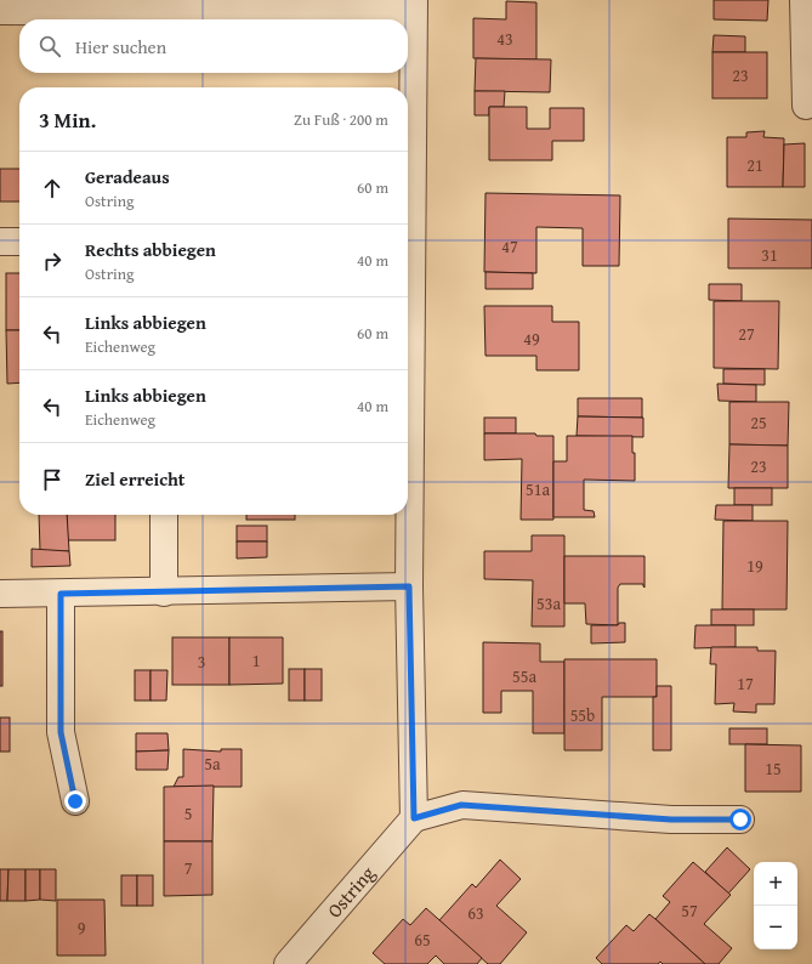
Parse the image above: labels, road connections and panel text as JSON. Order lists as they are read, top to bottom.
{
  "streets": {
    "street": ["Ostring"]
  },
  "house_numbers": [
    "43",
    "23",
    "21",
    "47",
    "31",
    "27",
    "49",
    "25",
    "23",
    "51a",
    "19",
    "53a",
    "1",
    "3",
    "55a",
    "17",
    "55b",
    "5a",
    "15",
    "5",
    "7",
    "57",
    "63",
    "9",
    "65"
  ],
  "page": {
    "search": "Hier suchen",
    "heading": ["3 Min.", "Zu Fuß · 200 m"],
    "list": [
      ["Geradeaus", "Ostring", "60 m"],
      ["Rechts abbiegen", "Ostring", "40 m"],
      ["Links abbiegen", "Eichenweg", "60 m"],
      ["Links abbiegen", "Eichenweg", "40 m"],
      "Ziel erreicht"
    ],
    "map_buttons": ["+", "−"]
  }
}
